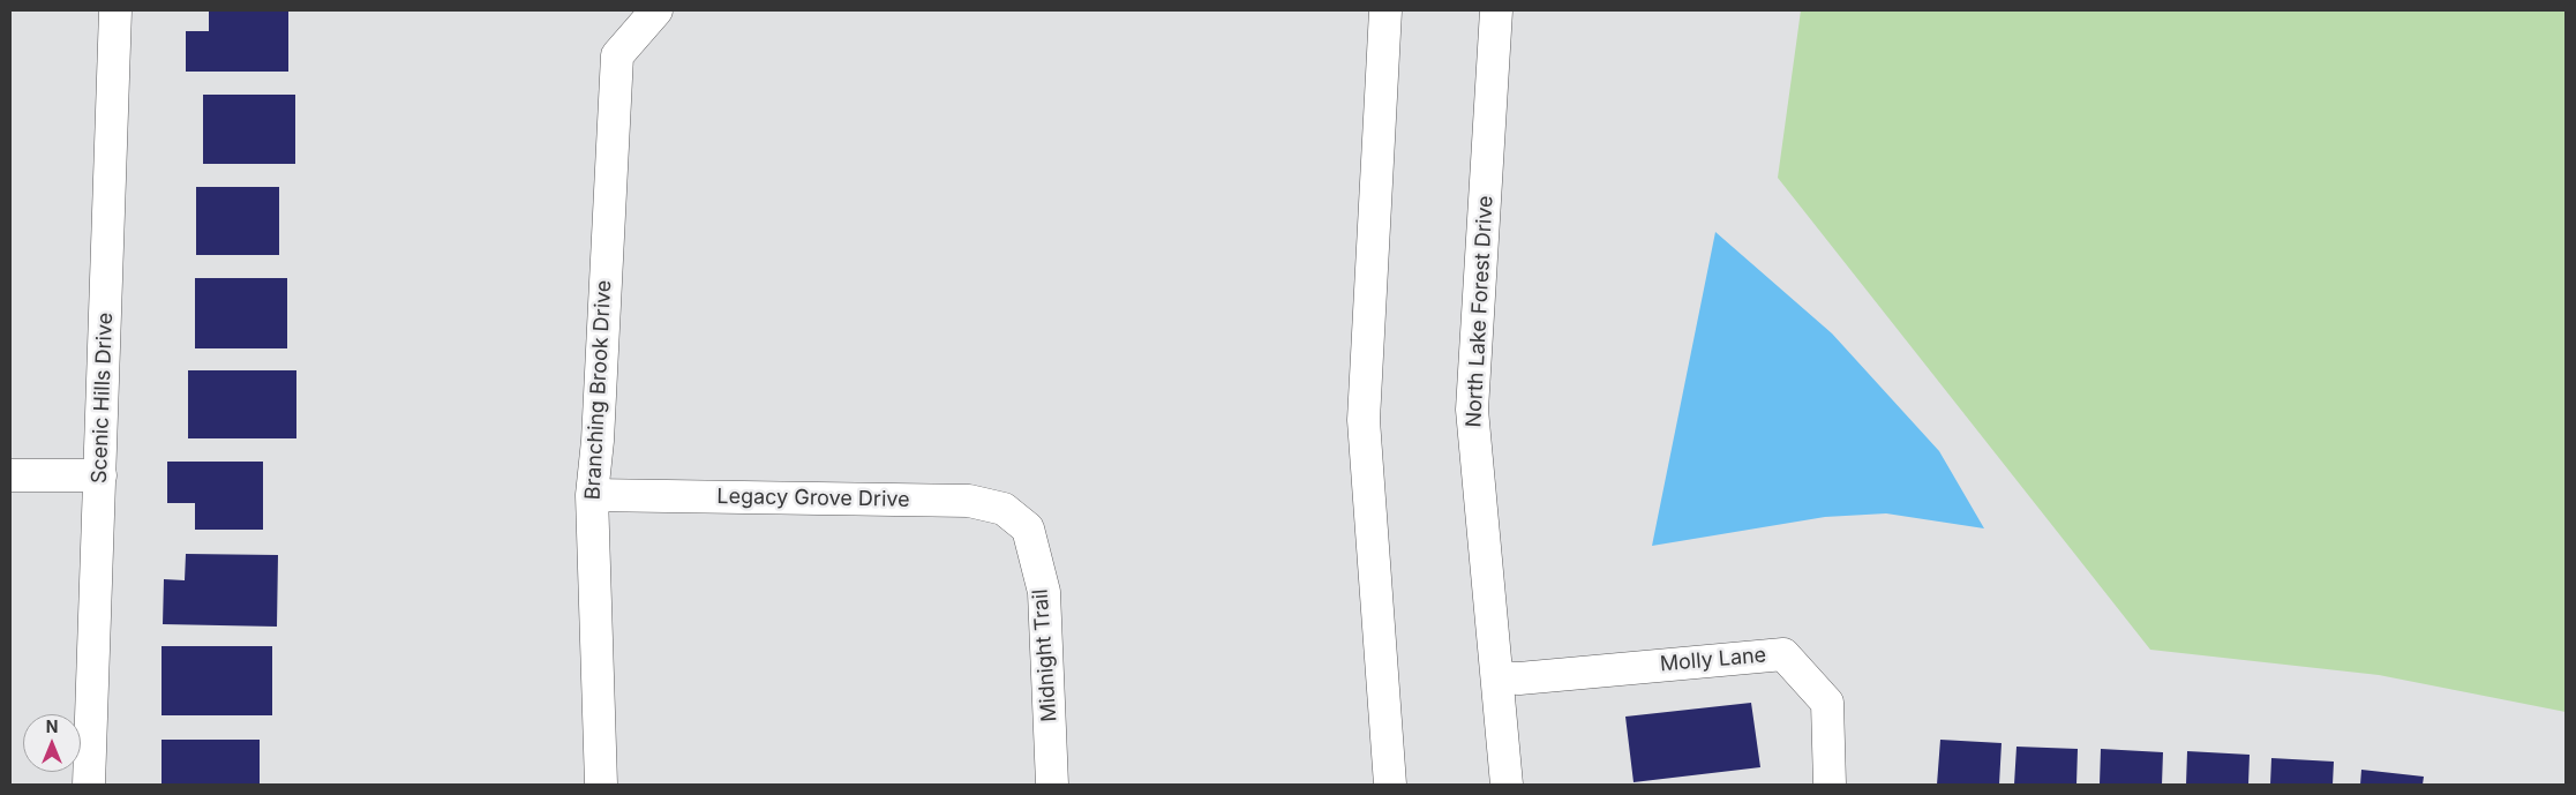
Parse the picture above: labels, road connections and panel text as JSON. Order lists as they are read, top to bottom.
{
  "streets": {
    "street": [
      "North Lake Forest Drive",
      "Branching Brook Drive",
      "Scenic Hills Drive",
      "Legacy Grove Drive",
      "Midnight Trail",
      "Molly Lane"
    ]
  },
  "crossings": [
    ["North Lake Forest Drive", "Molly Lane"],
    ["Branching Brook Drive", "Legacy Grove Drive"],
    ["Legacy Grove Drive", "Midnight Trail"]
  ],
  "north": "top"
}
